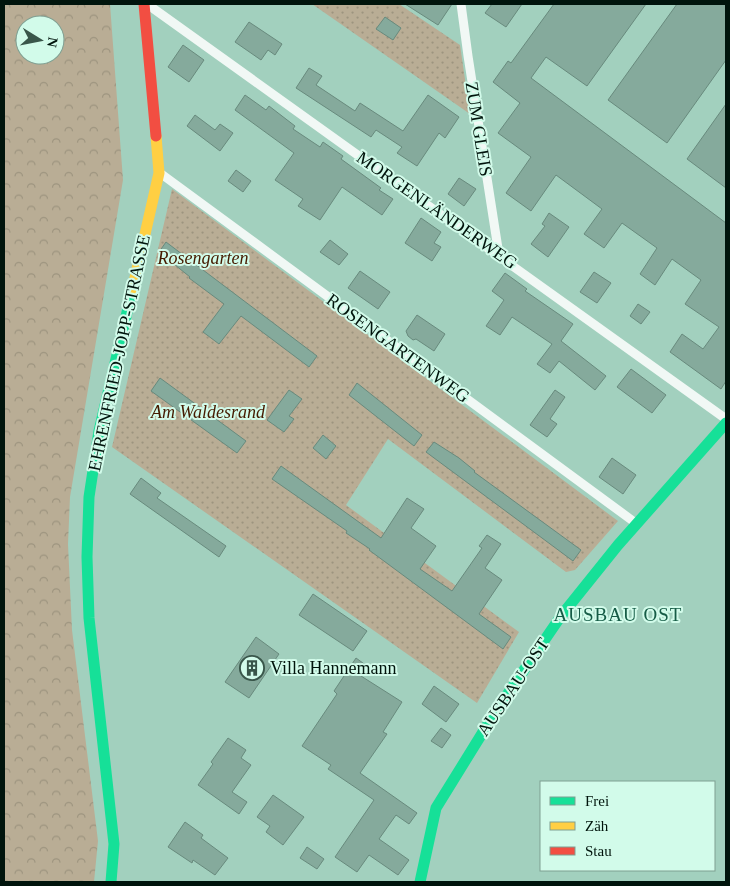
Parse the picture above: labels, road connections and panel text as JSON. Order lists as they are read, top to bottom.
{
  "streets": {
    "street": ["EHRENFRIED-JOPP-STRASSE", "AUSBAU-OST"],
    "lane": ["ZUM GLEIS", "MORGENLÄNDERWEG", "ROSENGARTENWEG"]
  },
  "crossings": [
    ["ZUM GLEIS", "MORGENLÄNDERWEG"],
    ["MORGENLÄNDERWEG", "EHRENFRIED-JOPP-STRASSE"],
    ["ROSENGARTENWEG", "EHRENFRIED-JOPP-STRASSE"],
    ["ROSENGARTENWEG", "AUSBAU-OST"]
  ],
  "districts": ["AUSBAU OST"],
  "parks": ["Rosengarten", "Am Waldesrand"],
  "places": {
    "building": ["Villa Hannemann"]
  },
  "legend": ["Frei", "Zäh", "Stau"],
  "north": "right"
}
